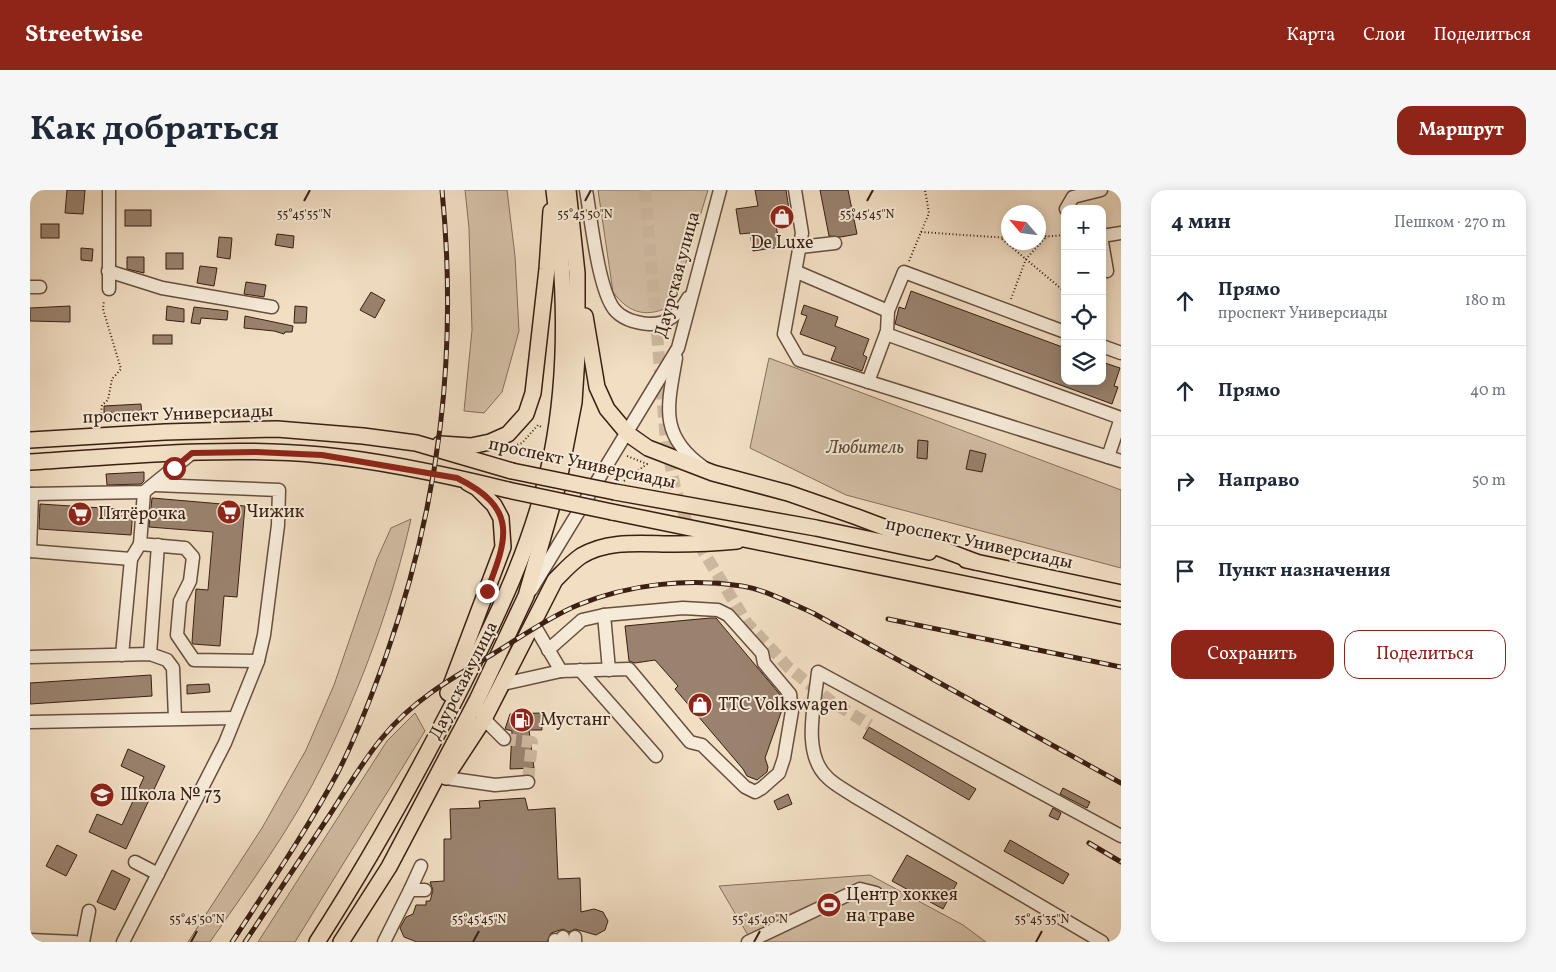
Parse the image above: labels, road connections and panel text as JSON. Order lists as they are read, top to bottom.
{
  "streets": {
    "main road": ["Даурская улица", "проспект Универсиады"]
  },
  "parks": ["Любитель"],
  "places": {
    "shop": ["De Luxe", "ТТС Volkswagen"],
    "supermarket": ["Чижик", "Пятёрочка"],
    "fuel station": ["Мустанг"],
    "school or university": ["Школа № 73"],
    "sports": ["Центр хоккея на траве"]
  },
  "north": "top left",
  "page": {
    "header": "Streetwise",
    "nav": ["Карта", "Слои", "Поделиться"],
    "title": "Как добраться",
    "buttons": [
      "Маршрут",
      ["Сохранить", "Поделиться"]
    ],
    "heading": ["4 мин", "Пешком · 270 m"],
    "map_buttons": ["+", "−"],
    "list": [
      ["Прямо", "проспект Универсиады", "180 m"],
      ["Прямо", "40 m"],
      ["Направо", "50 m"],
      "Пункт назначения"
    ]
  },
  "coordinates": [
    "55°45'55\"N",
    "55°45'50\"N",
    "55°45'45\"N",
    "55°45'40\"N",
    "55°45'35\"N"
  ]
}
